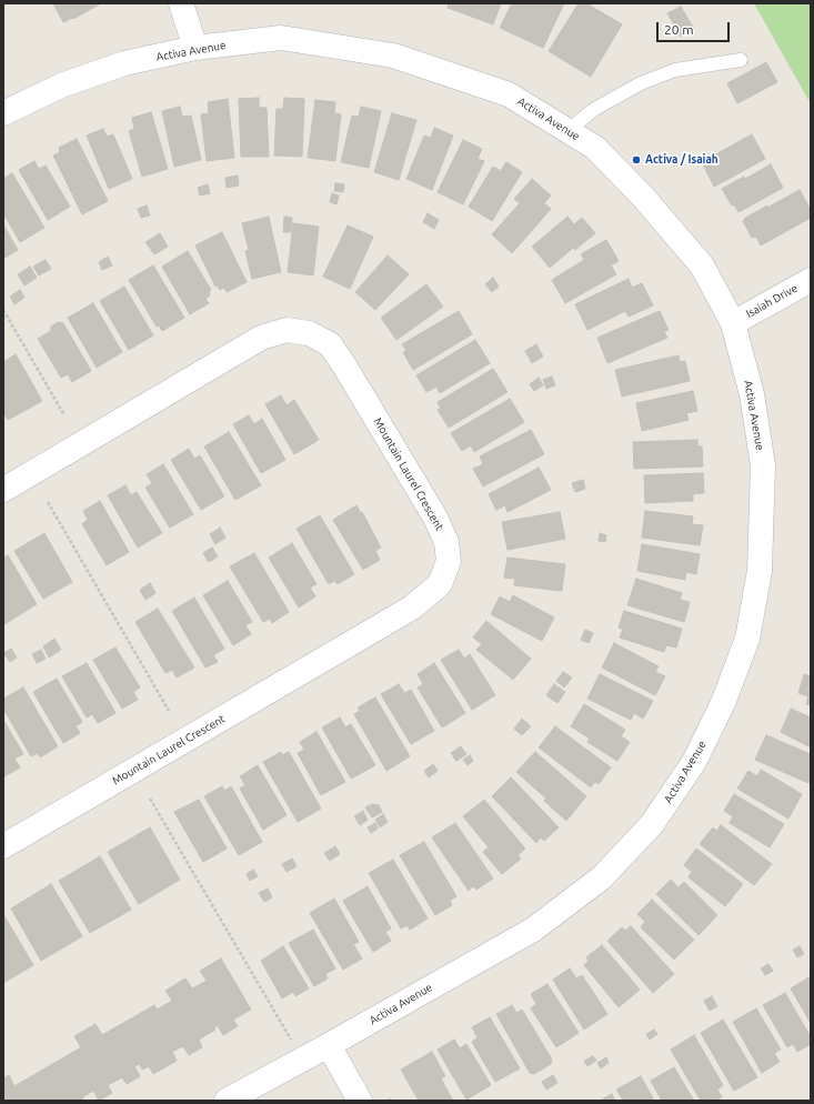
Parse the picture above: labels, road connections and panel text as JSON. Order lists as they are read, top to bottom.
{
  "streets": {
    "street": ["Activa Avenue", "Isaiah Drive", "Mountain Laurel Crescent"]
  },
  "crossings": [
    ["Activa Avenue", "Isaiah Drive"]
  ],
  "places": ["Activa / Isaiah"],
  "scale_bar": "20 m"
}
